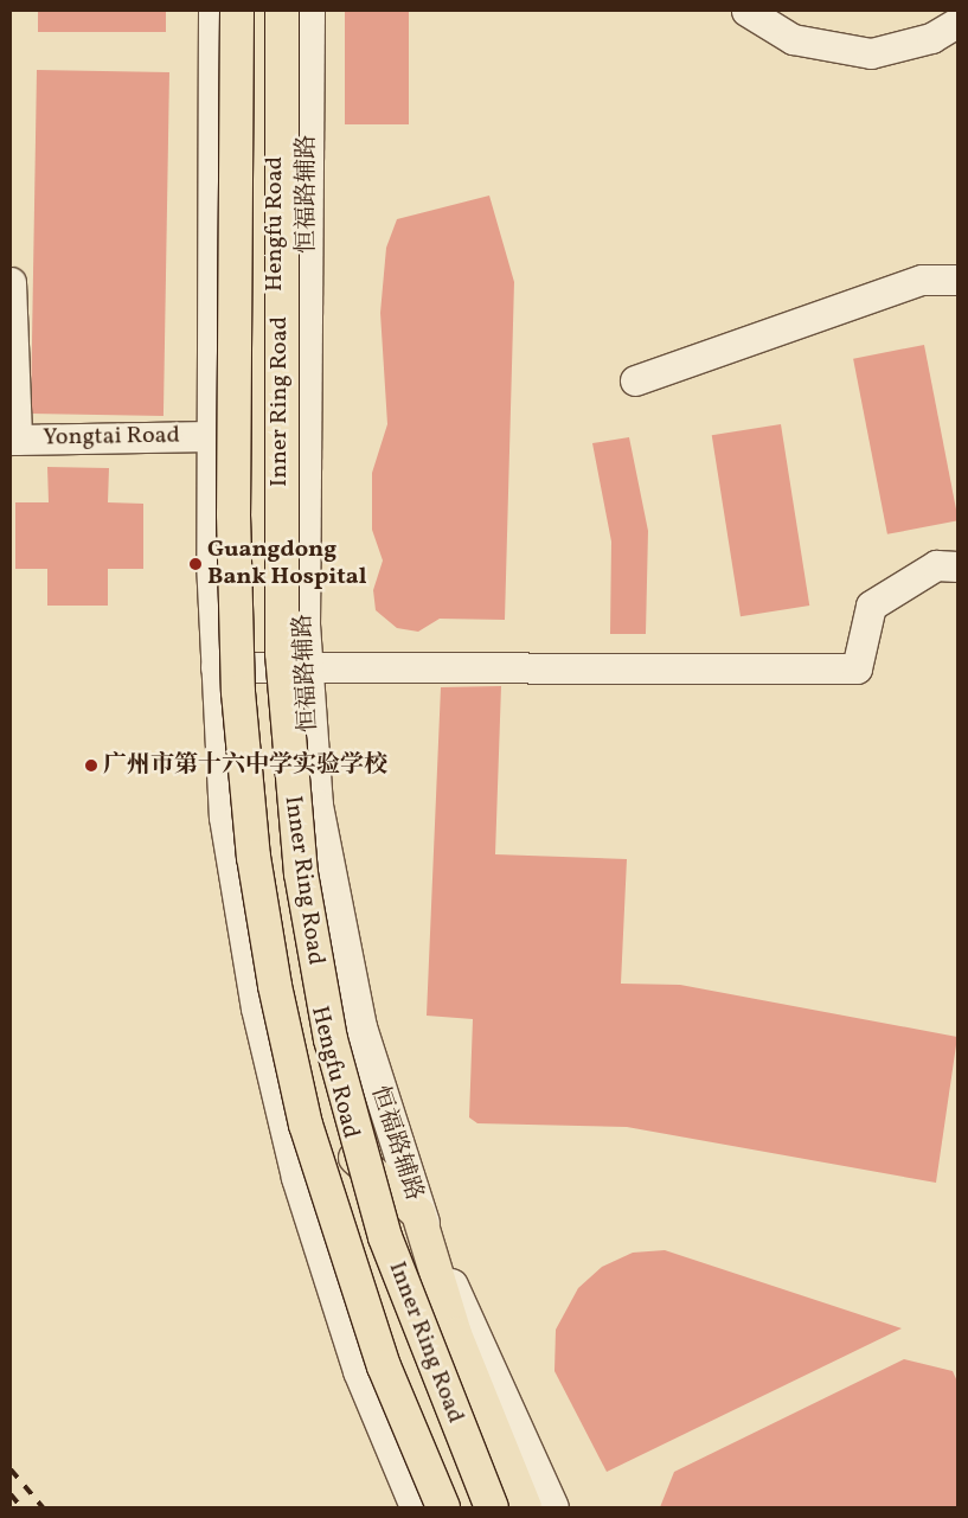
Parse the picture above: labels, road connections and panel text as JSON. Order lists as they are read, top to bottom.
{
  "streets": {
    "main road": ["恒福路辅路", "Hengfu Road", "Inner Ring Road"],
    "street": ["Yongtai Road"]
  },
  "crossings": [
    ["恒福路辅路", "Hengfu Road"]
  ],
  "places": ["Guangdong Bank Hospital", "广州市第十六中学实验学校"]
}
